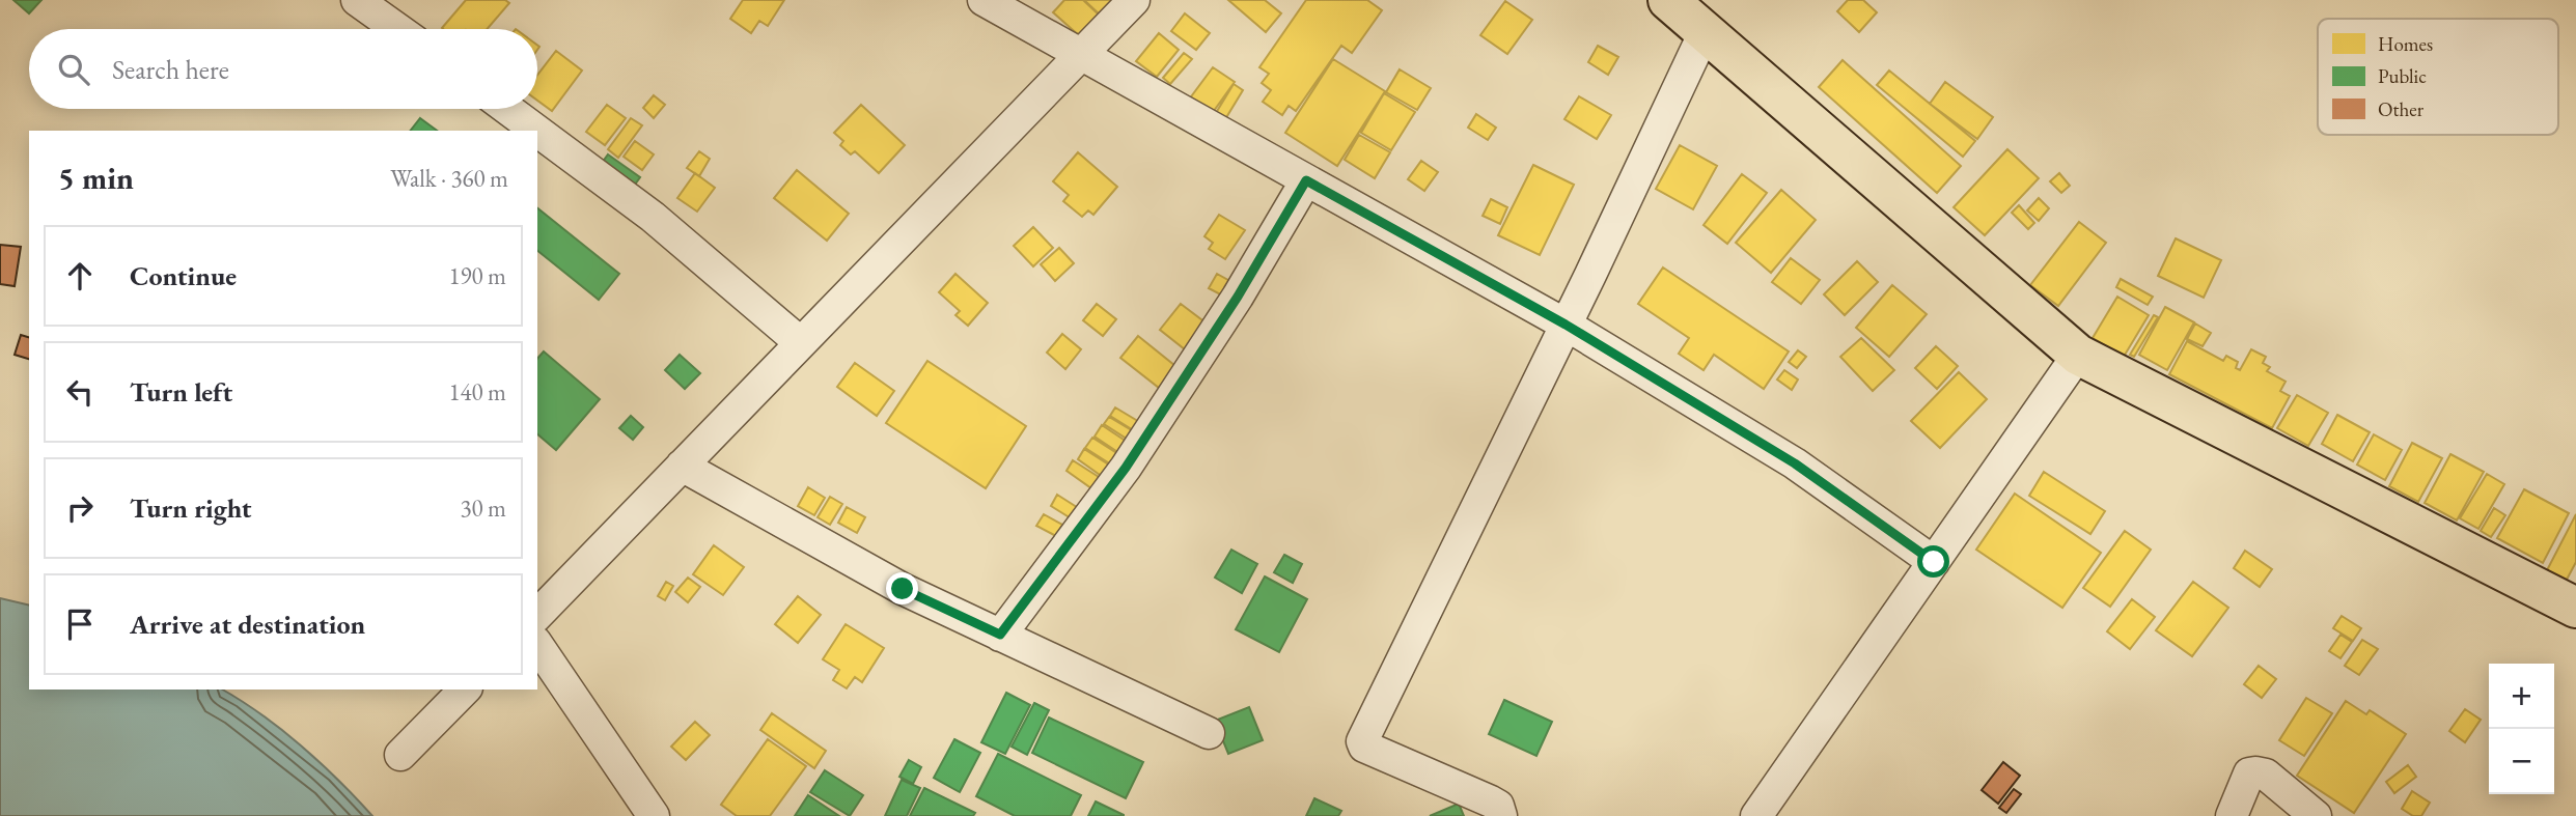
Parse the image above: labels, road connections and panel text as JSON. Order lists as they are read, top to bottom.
{
  "legend": ["Homes", "Public", "Other"],
  "page": {
    "search": "Search here",
    "heading": ["5 min", "Walk · 360 m"],
    "list": [
      ["Continue", "190 m"],
      ["Turn left", "140 m"],
      ["Turn right", "30 m"],
      "Arrive at destination"
    ],
    "map_buttons": ["+", "−"]
  }
}
